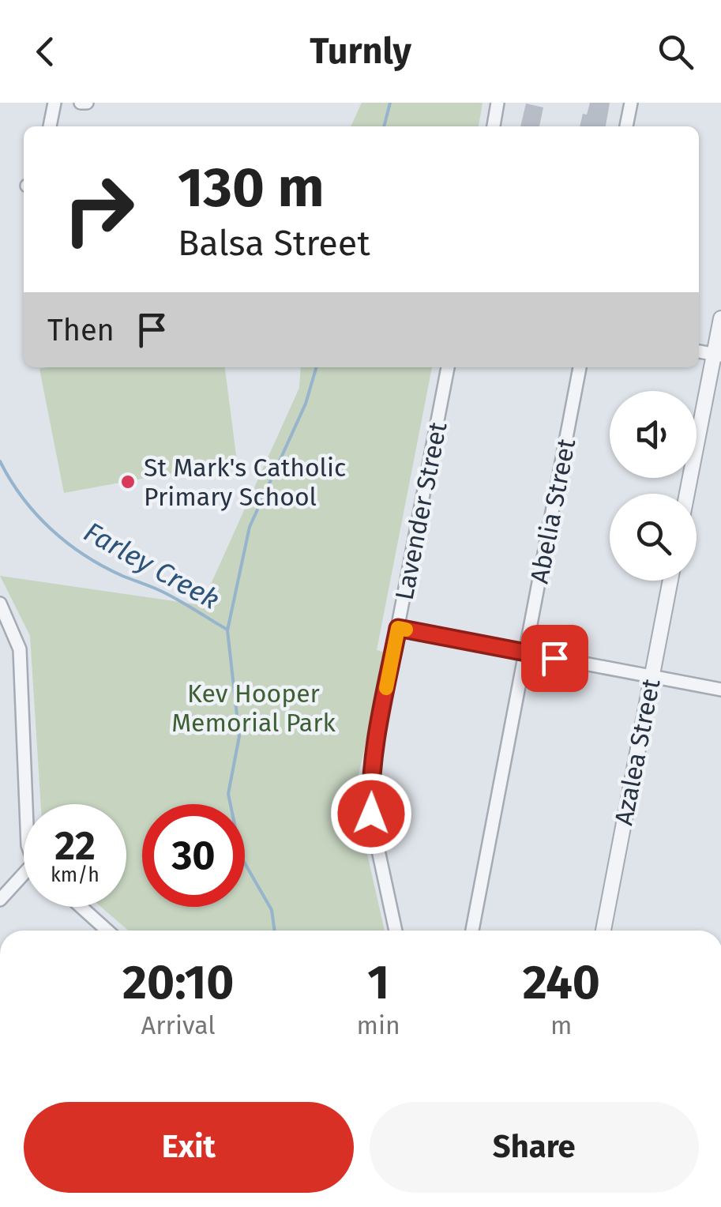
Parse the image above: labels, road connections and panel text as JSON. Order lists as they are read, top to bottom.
{
  "streets": {
    "street": ["Lavender Street", "Abelia Street", "Azalea Street"]
  },
  "water": ["Farley Creek"],
  "parks": ["Kev Hooper Memorial Park"],
  "places": ["St Mark's Catholic Primary School"],
  "page": {
    "header": "Turnly",
    "turn": ["130 m", "Balsa Street"],
    "then": "Then",
    "speed": "22 km/h",
    "limit": "30",
    "eta": [
      "20:10",
      "Arrival",
      "1",
      "min",
      "240",
      "m"
    ],
    "buttons": ["Exit", "Share"]
  }
}
